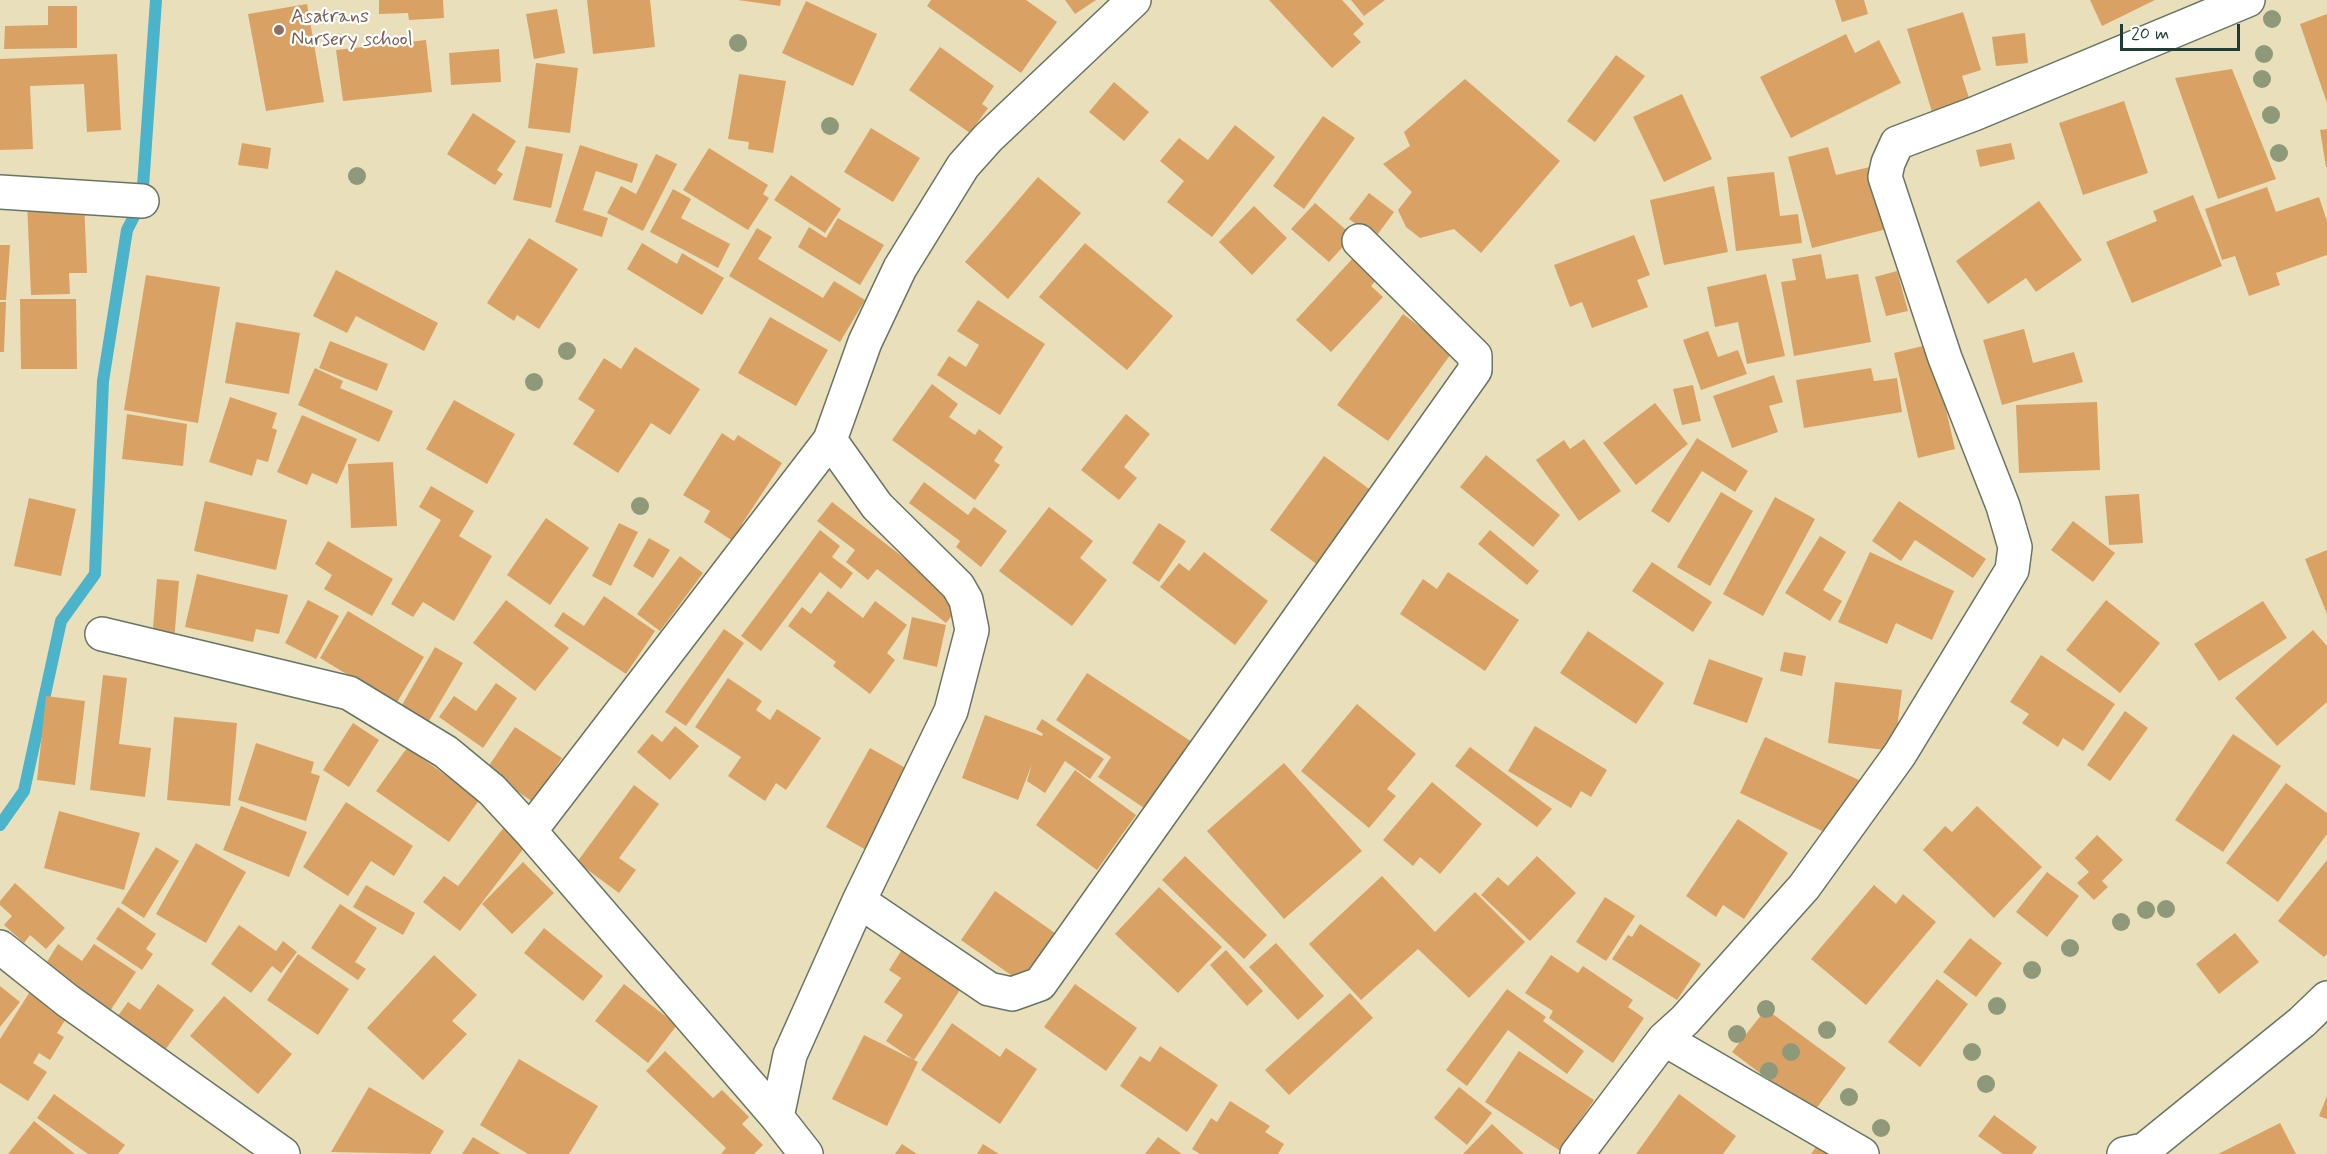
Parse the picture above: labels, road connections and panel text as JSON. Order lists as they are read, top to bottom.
{
  "places": ["Asatrans Nursery school"],
  "scale_bar": "20 m"
}
